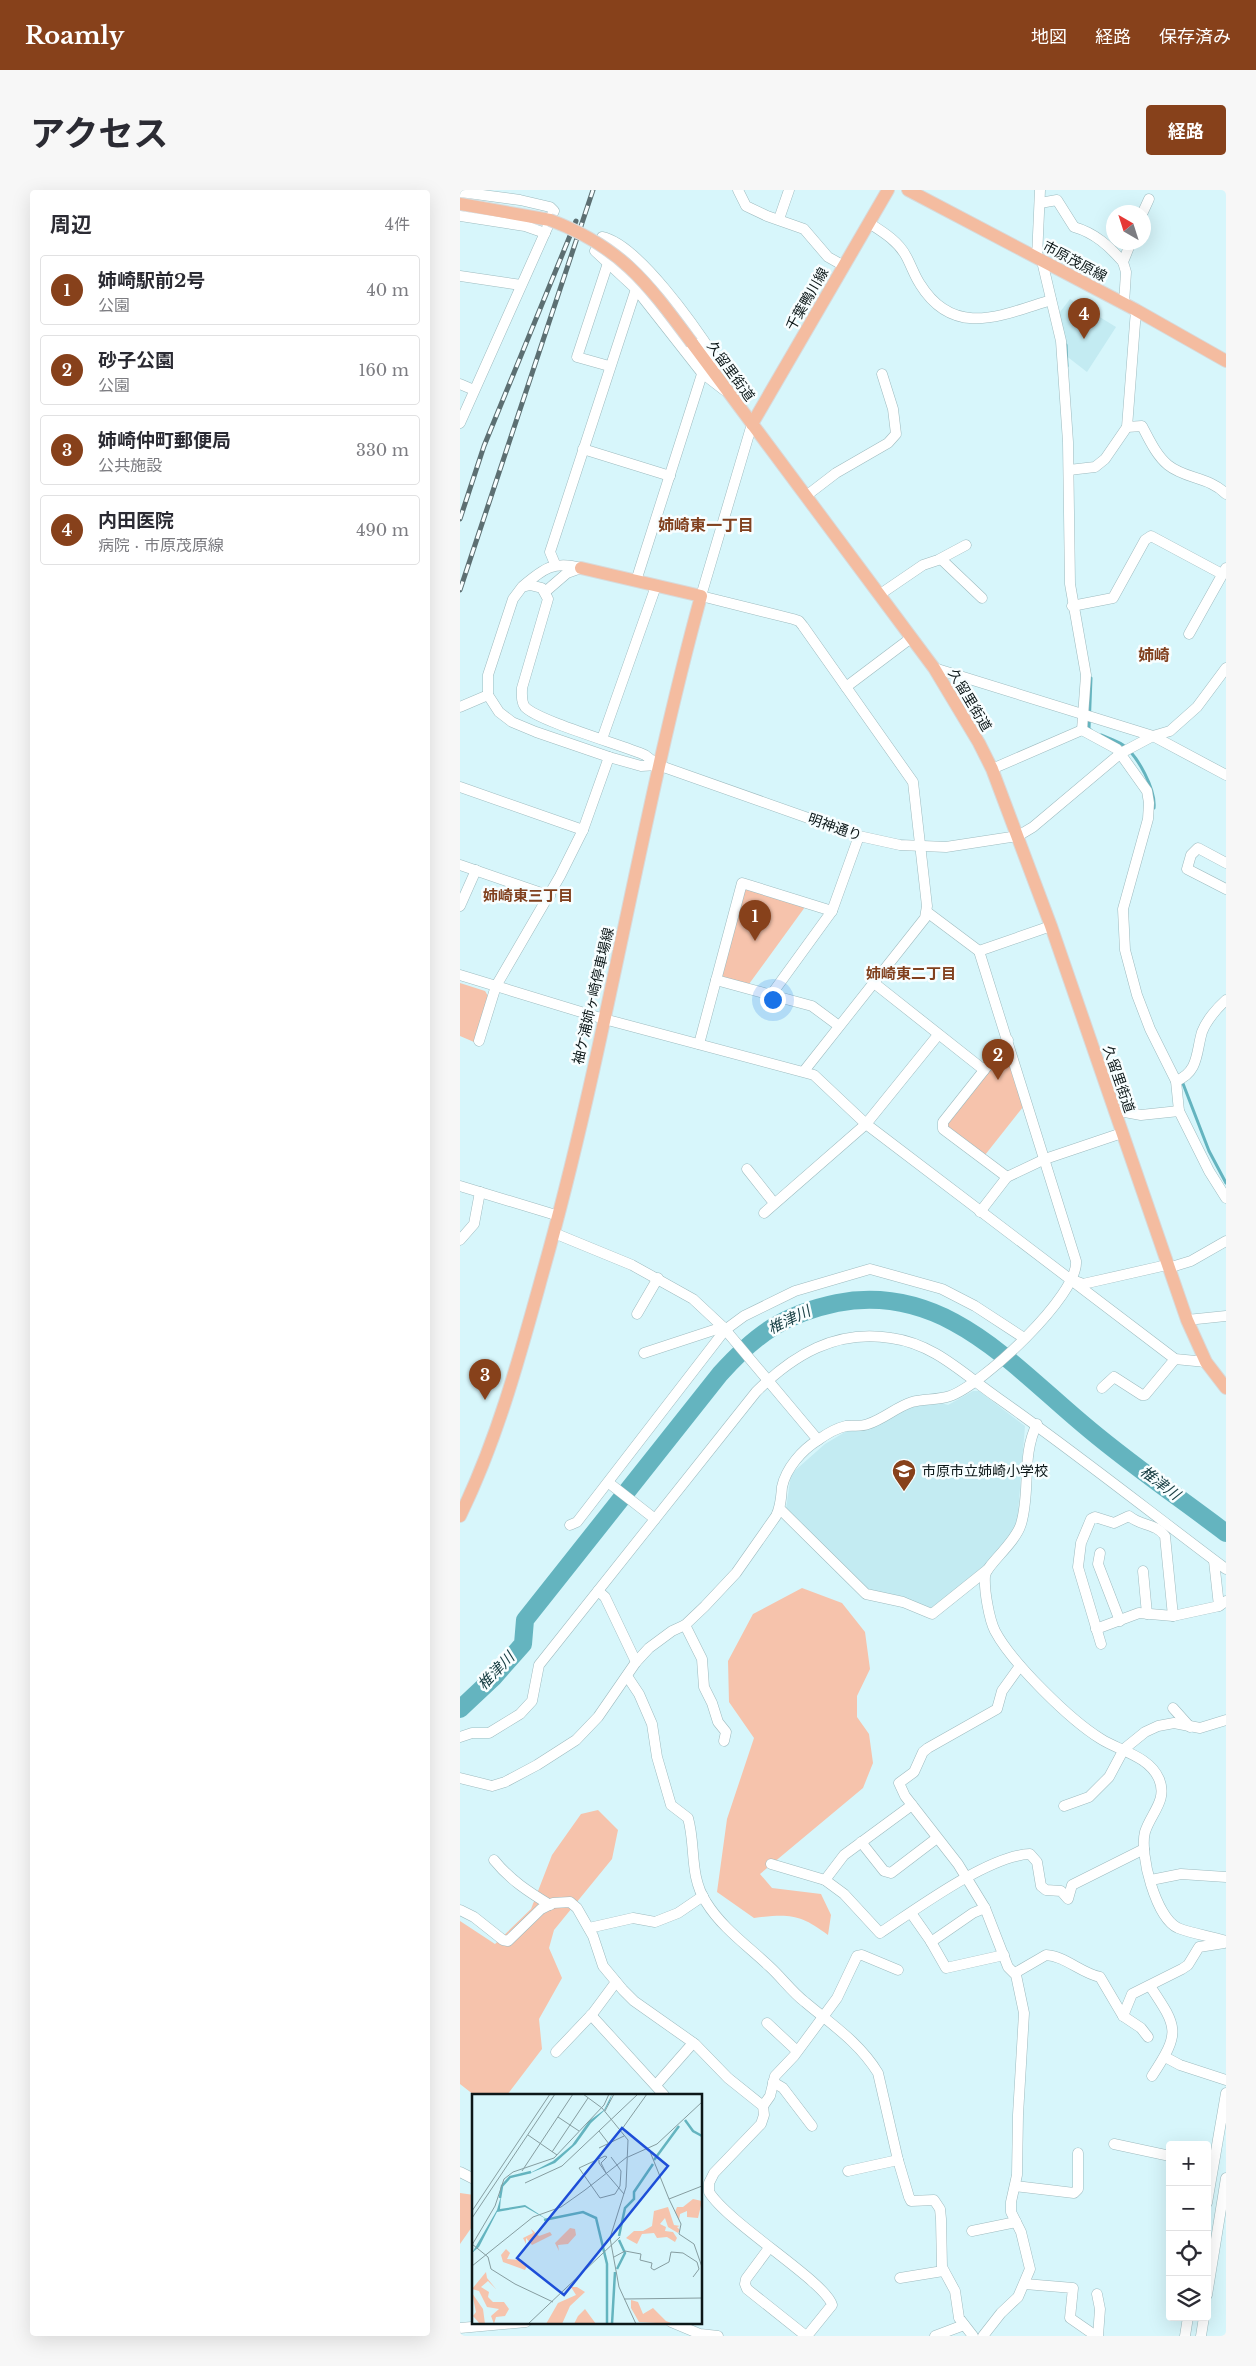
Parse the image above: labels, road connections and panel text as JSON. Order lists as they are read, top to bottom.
{
  "streets": {
    "main road": [
      "市原茂原線",
      "千葉鴨川線",
      "久留里街道",
      "袖ケ浦姉ヶ崎停車場線"
    ],
    "street": ["明神通り"]
  },
  "crossings": [
    ["千葉鴨川線", "久留里街道"],
    ["久留里街道", "明神通り"],
    ["明神通り", "袖ケ浦姉ヶ崎停車場線"]
  ],
  "districts": [
    "姉崎東一丁目",
    "姉崎",
    "姉崎東三丁目",
    "姉崎東二丁目"
  ],
  "water": ["椎津川"],
  "places": {
    "school or university": ["市原市立姉崎小学校"]
  },
  "north": "top left",
  "page": {
    "header": "Roamly",
    "nav": ["地図", "経路", "保存済み"],
    "title": "アクセス",
    "buttons": "経路",
    "heading": ["周辺", "4件"],
    "list": [
      {
        "mark": "1",
        "name": "姉崎駅前2号",
        "note": "公園",
        "value": "40 m"
      },
      {
        "mark": "2",
        "name": "砂子公園",
        "note": "公園",
        "value": "160 m"
      },
      {
        "mark": "3",
        "name": "姉崎仲町郵便局",
        "note": "公共施設",
        "value": "330 m"
      },
      {
        "mark": "4",
        "name": "内田医院",
        "note": "病院 · 市原茂原線",
        "value": "490 m"
      }
    ],
    "pins": [
      "4",
      "1",
      "2",
      "3"
    ],
    "map_buttons": ["+", "−"]
  }
}
